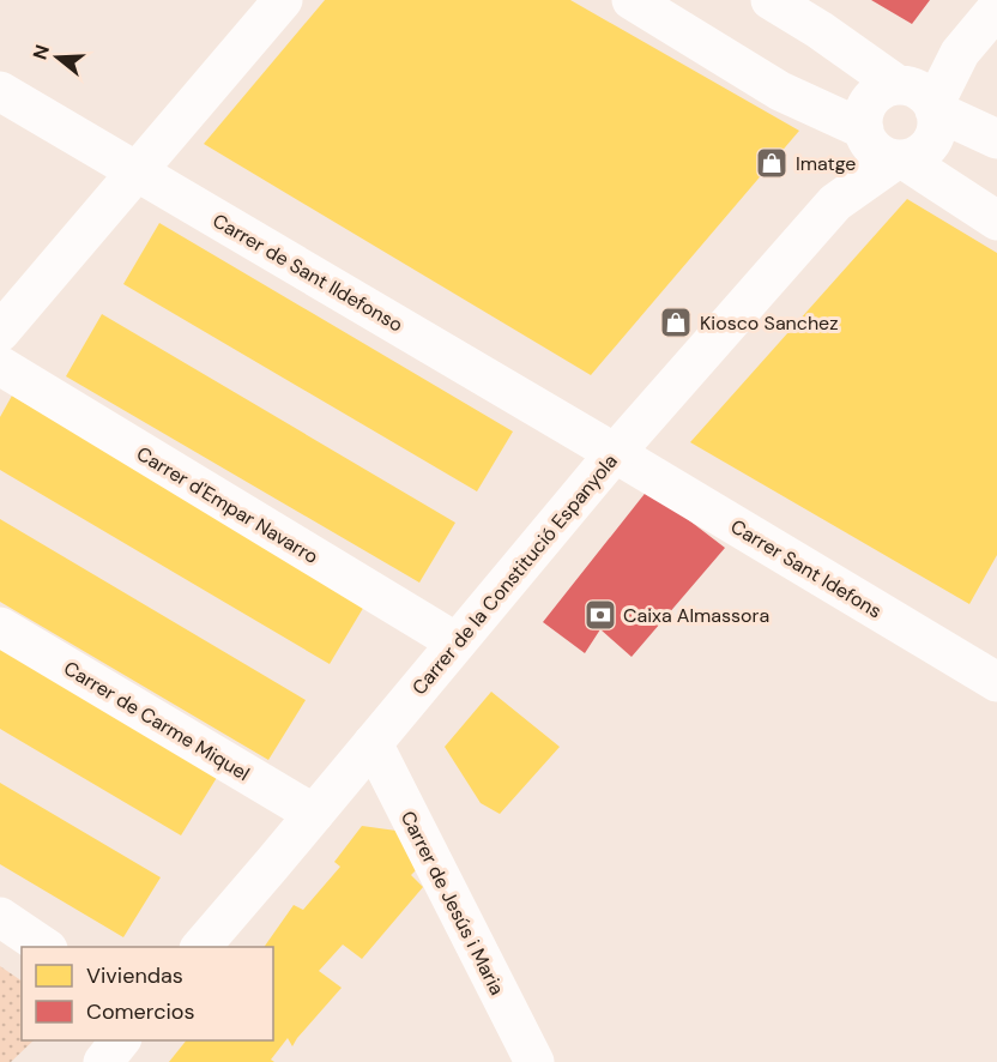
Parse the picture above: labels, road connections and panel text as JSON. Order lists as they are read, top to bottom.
{
  "streets": {
    "street": [
      "Carrer de Sant Ildefonso",
      "Carrer d'Empar Navarro",
      "Carrer Sant Idefons",
      "Carrer de la Constitució Espanyola",
      "Carrer de Carme Miquel",
      "Carrer de Jesús i Maria"
    ]
  },
  "crossings": [
    ["Carrer de Sant Ildefonso", "Carrer Sant Idefons"],
    ["Carrer de Sant Ildefonso", "Carrer de la Constitució Espanyola"],
    ["Carrer d'Empar Navarro", "Carrer de la Constitució Espanyola"],
    ["Carrer Sant Idefons", "Carrer de la Constitució Espanyola"],
    ["Carrer de la Constitució Espanyola", "Carrer de Carme Miquel"],
    ["Carrer de la Constitució Espanyola", "Carrer de Jesús i Maria"]
  ],
  "places": {
    "shop": ["Imatge", "Kiosco Sanchez"],
    "bank": ["Caixa Almassora"]
  },
  "legend": ["Viviendas", "Comercios"],
  "north": "left"
}
